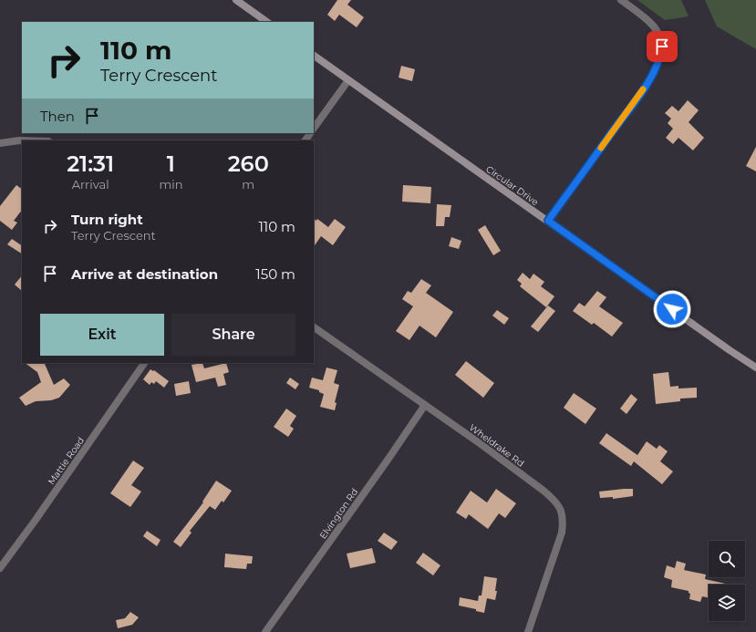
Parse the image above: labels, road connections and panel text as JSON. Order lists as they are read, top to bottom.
{
  "streets": {
    "street": [
      "Circular Drive",
      "Wheldrake Rd",
      "Mattie Road",
      "Elvington Rd"
    ]
  },
  "crossings": [
    ["Wheldrake Rd", "Elvington Rd"]
  ],
  "page": {
    "turn": ["110 m", "Terry Crescent"],
    "then": "Then",
    "eta": [
      "21:31",
      "Arrival",
      "1",
      "min",
      "260",
      "m"
    ],
    "list": [
      {
        "name": "Turn right",
        "note": "Terry Crescent",
        "value": "110 m"
      },
      {
        "name": "Arrive at destination",
        "value": "150 m"
      }
    ],
    "buttons": ["Exit", "Share"]
  }
}
